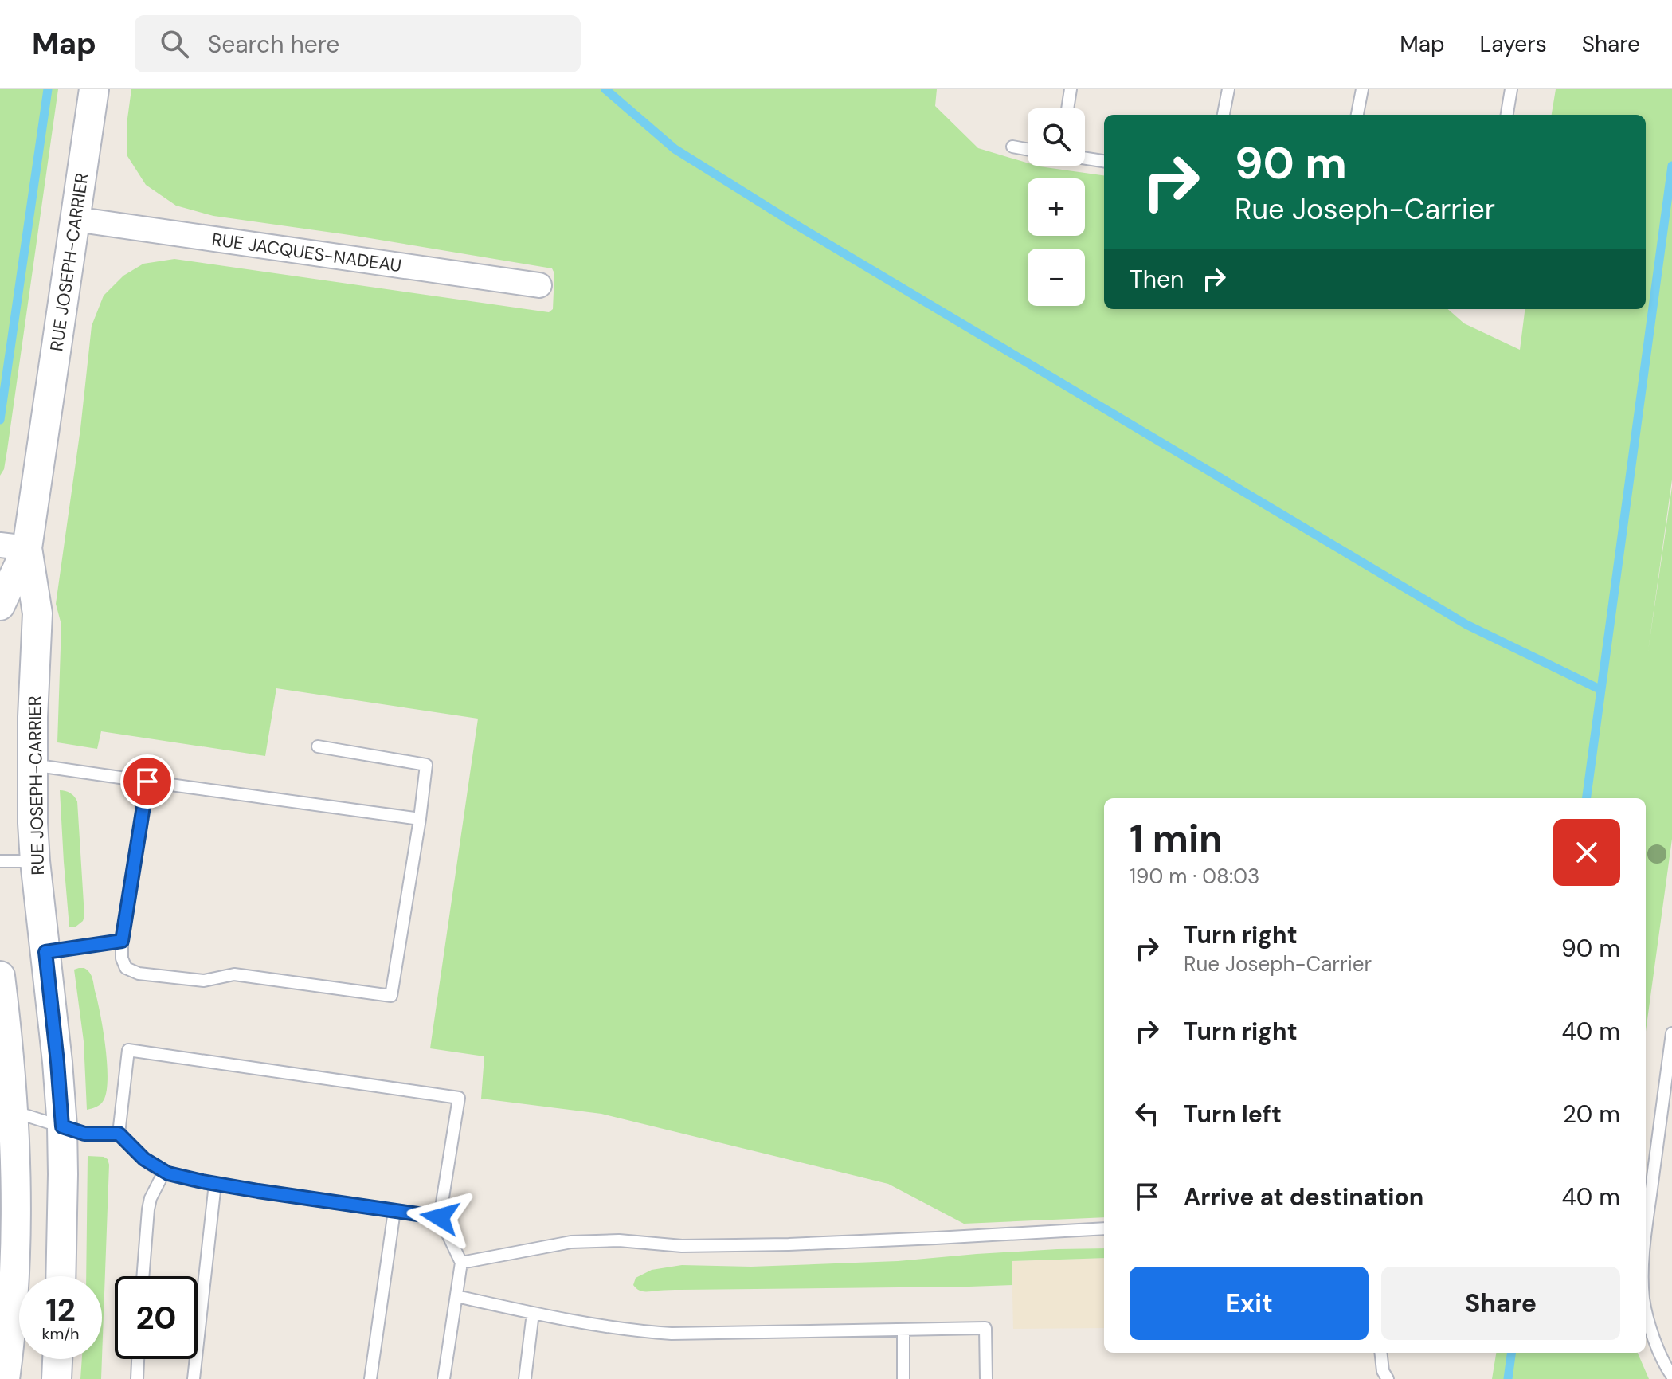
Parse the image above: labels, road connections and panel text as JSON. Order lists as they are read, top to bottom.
{
  "streets": {
    "street": ["RUE JACQUES-NADEAU", "RUE JOSEPH-CARRIER"]
  },
  "crossings": [
    ["RUE JACQUES-NADEAU", "RUE JOSEPH-CARRIER"]
  ],
  "page": {
    "header": "Map",
    "search": "Search here",
    "nav": ["Map", "Layers", "Share"],
    "map_buttons": ["+", "−"],
    "turn": ["90 m", "Rue Joseph-Carrier"],
    "then": "Then",
    "heading": ["1 min", "190 m · 08:03"],
    "list": [
      {
        "name": "Turn right",
        "note": "Rue Joseph-Carrier",
        "value": "90 m"
      },
      {
        "name": "Turn right",
        "value": "40 m"
      },
      {
        "name": "Turn left",
        "value": "20 m"
      },
      {
        "name": "Arrive at destination",
        "value": "40 m"
      }
    ],
    "buttons": ["Exit", "Share"],
    "speed": "12 km/h",
    "limit": "20"
  }
}
